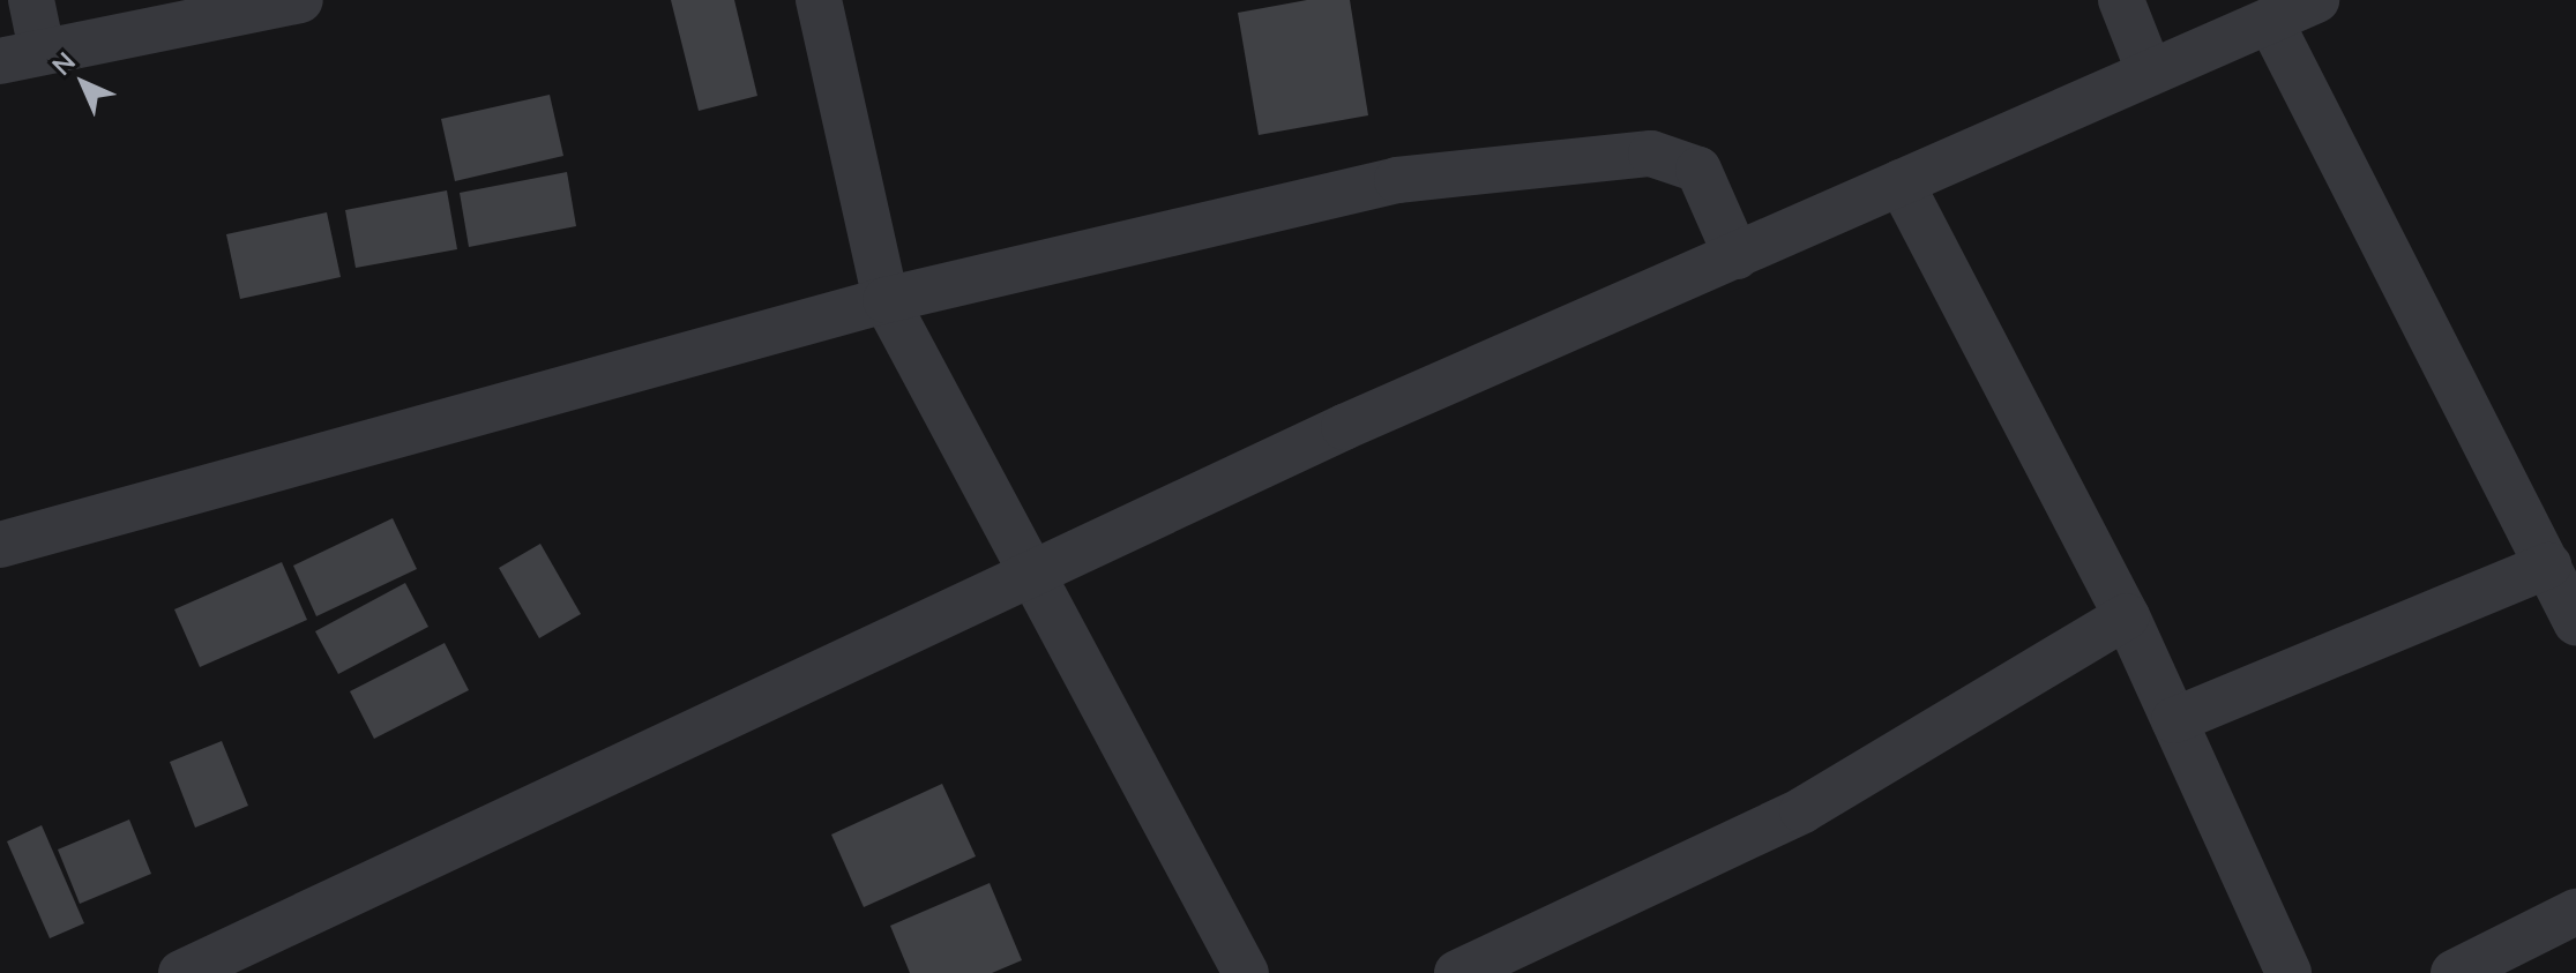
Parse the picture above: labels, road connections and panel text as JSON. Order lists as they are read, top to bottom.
{
  "north": "top left"
}
